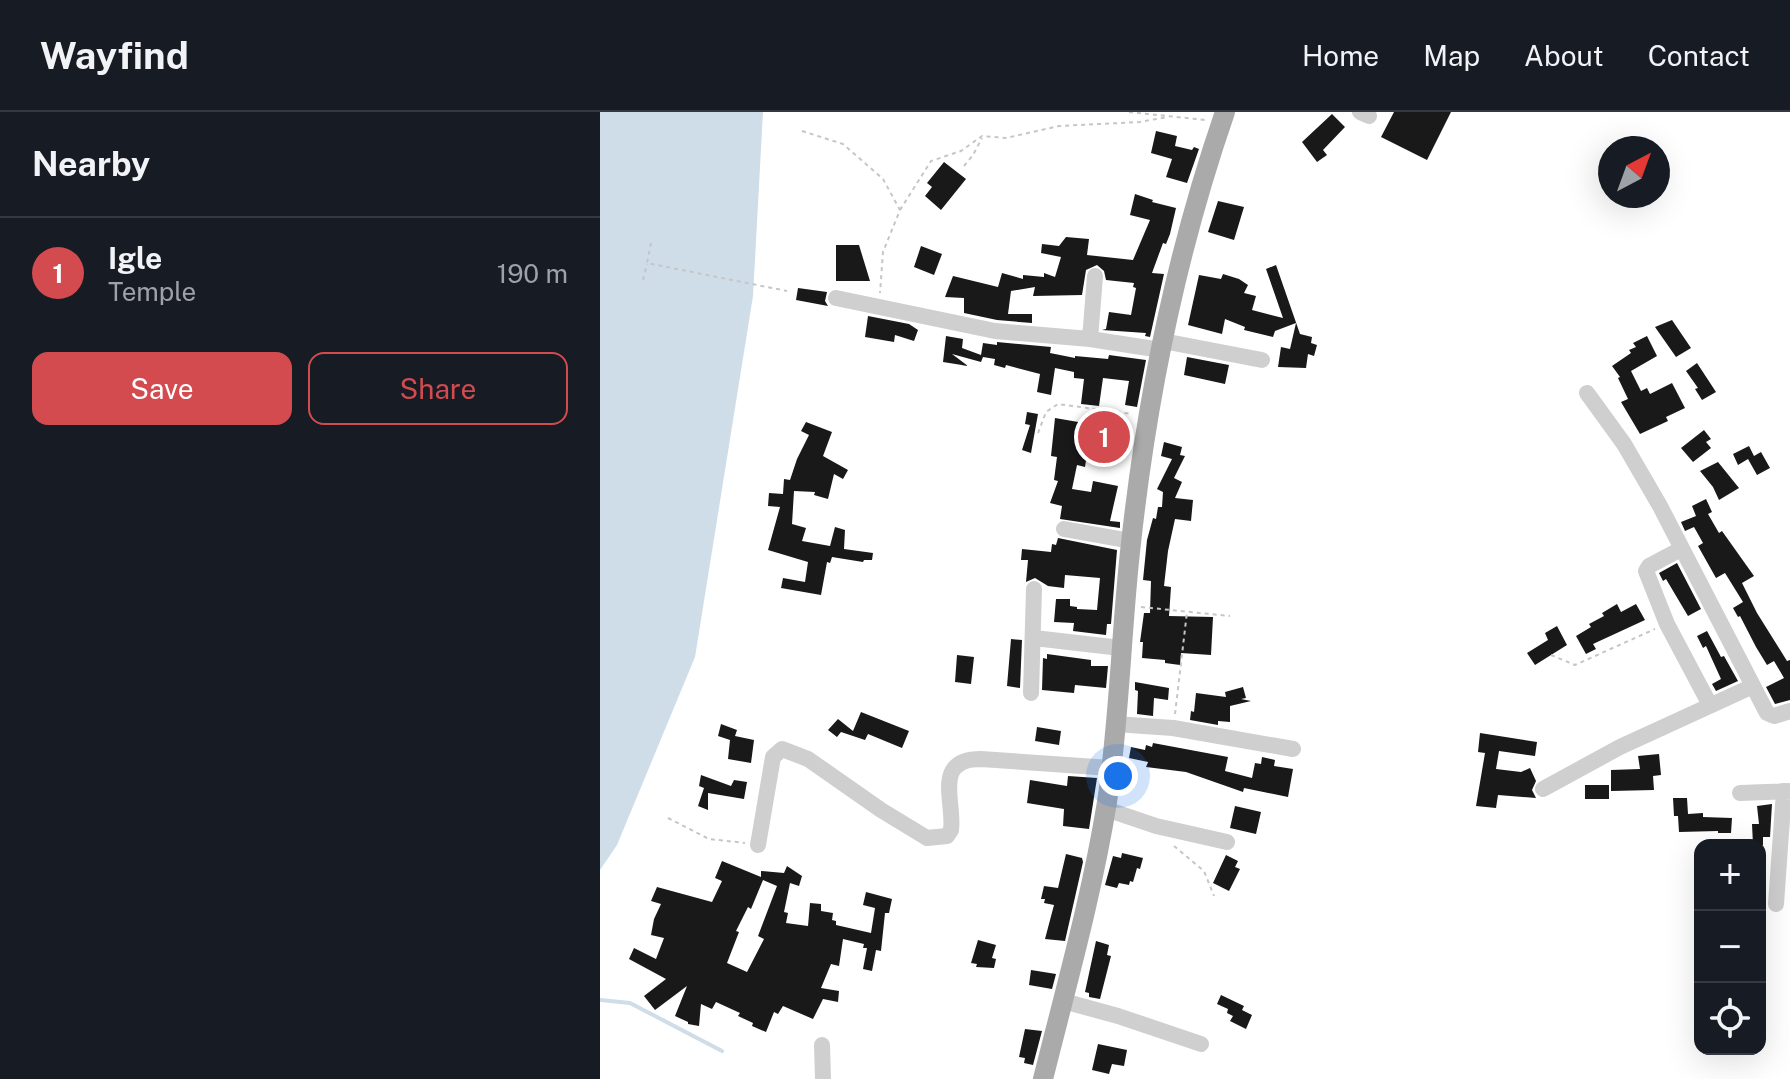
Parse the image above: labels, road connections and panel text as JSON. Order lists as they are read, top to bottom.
{
  "north": "top right",
  "page": {
    "header": "Wayfind",
    "nav": [
      "Home",
      "Map",
      "About",
      "Contact"
    ],
    "heading": "Nearby",
    "list": [
      {
        "mark": "1",
        "name": "Igle",
        "note": "Temple",
        "value": "190 m"
      }
    ],
    "buttons": ["Save", "Share"],
    "pins": "1",
    "map_buttons": ["+", "−"]
  }
}
